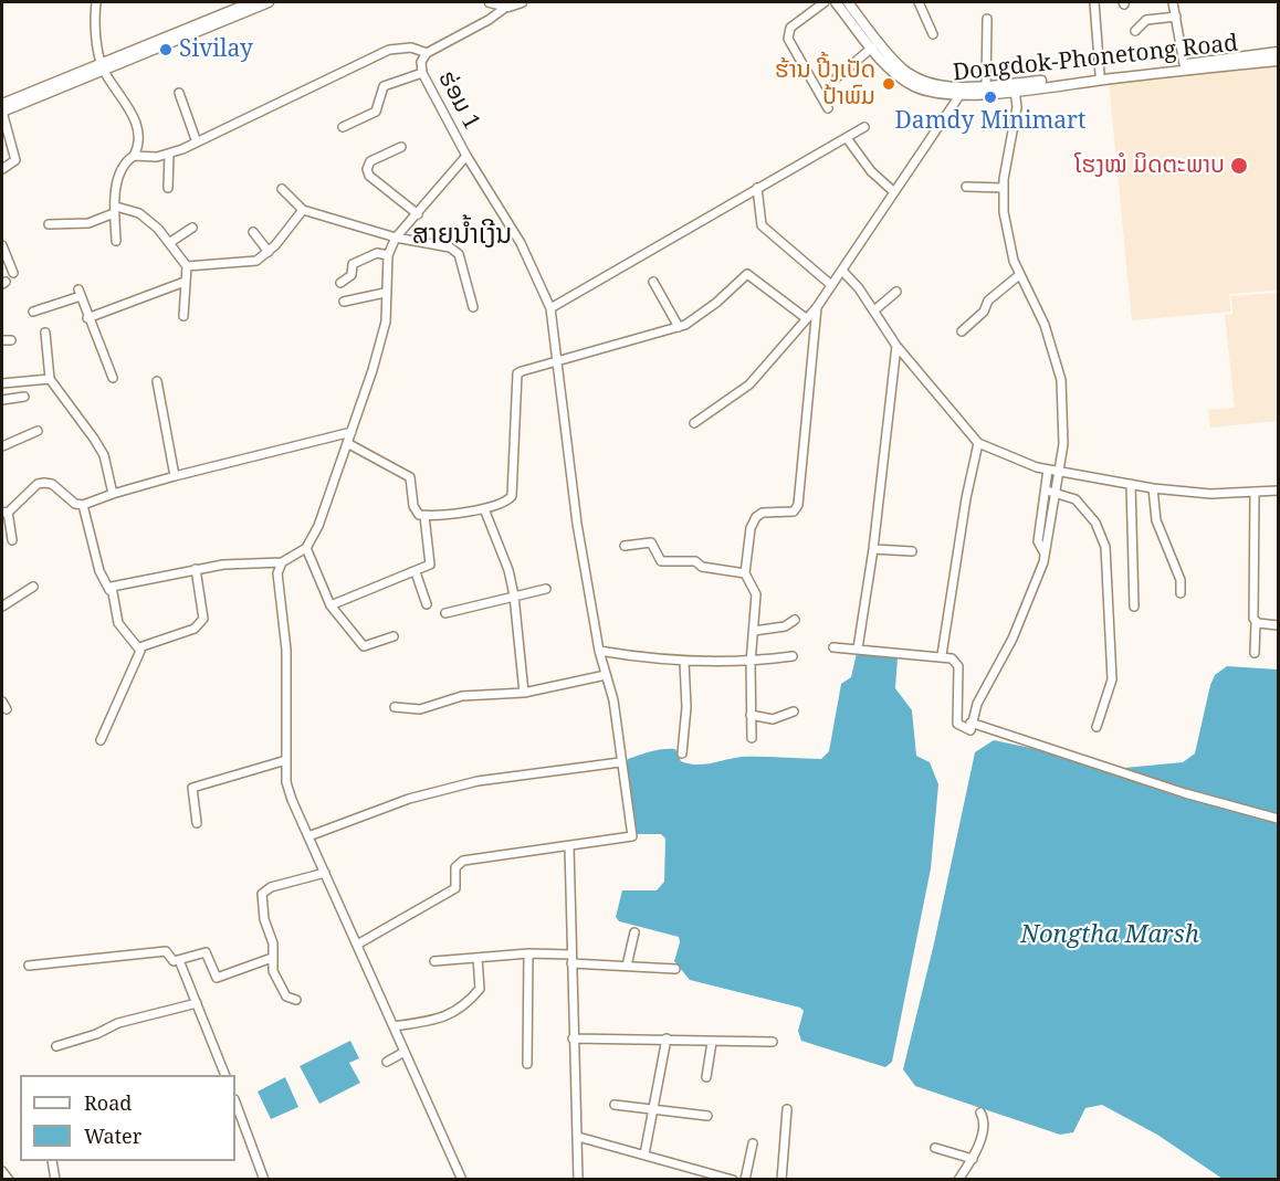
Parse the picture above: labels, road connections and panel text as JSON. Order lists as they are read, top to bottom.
{
  "streets": {
    "main road": ["Dongdok-Phonetong Road"],
    "street": ["ຮ່ອມ 1"]
  },
  "districts": ["ສາຍນ້ຳເງີນ"],
  "water": ["Nongtha Marsh"],
  "places": [
    "Sivilay",
    "ຮ້ານ ປີ້ງເປັດ ປ້າພົມ",
    "Damdy Minimart",
    "ໂຮງໝໍ ມິດຕະພາບ"
  ],
  "legend": ["Road", "Water"]
}
